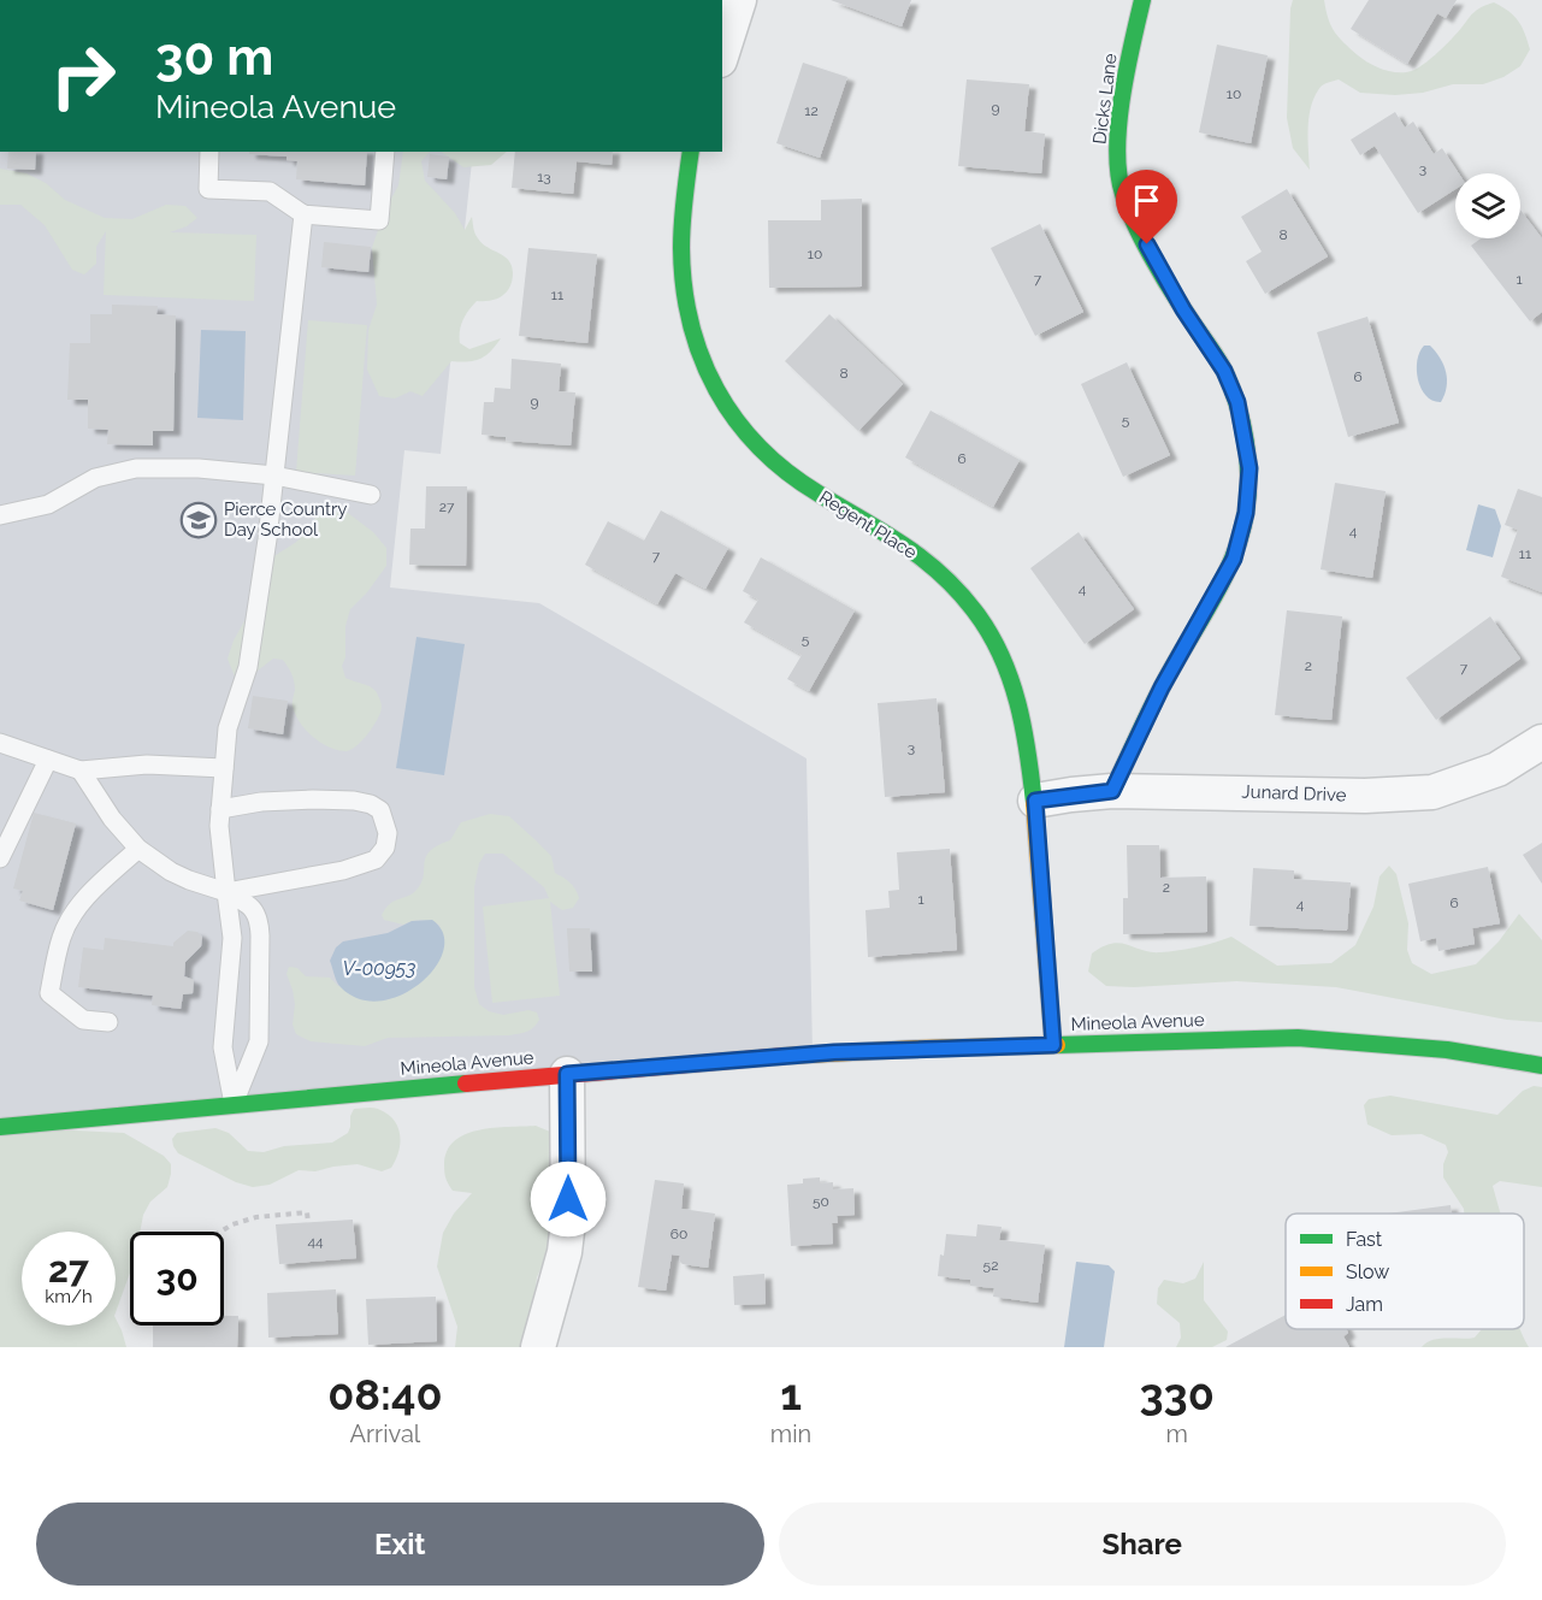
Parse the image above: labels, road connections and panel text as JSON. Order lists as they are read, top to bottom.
{
  "streets": {
    "street": [
      "Dicks Lane",
      "Regent Place",
      "Junard Drive",
      "Mineola Avenue"
    ]
  },
  "crossings": [
    ["Dicks Lane", "Junard Drive"],
    ["Regent Place", "Junard Drive"],
    ["Regent Place", "Mineola Avenue"]
  ],
  "water": ["V-00953"],
  "places": {
    "school or university": ["Pierce Country Day School"]
  },
  "house_numbers": [
    "10",
    "9",
    "12",
    "3",
    "13",
    "8",
    "10",
    "7",
    "1",
    "11",
    "8",
    "6",
    "9",
    "5",
    "6",
    "27",
    "4",
    "11",
    "7",
    "4",
    "5",
    "2",
    "7",
    "3",
    "2",
    "1",
    "6",
    "4",
    "50",
    "60",
    "44",
    "52"
  ],
  "legend": ["Fast", "Slow", "Jam"],
  "page": {
    "turn": ["30 m", "Mineola Avenue"],
    "speed": "27 km/h",
    "limit": "30",
    "eta": [
      "08:40",
      "Arrival",
      "1",
      "min",
      "330",
      "m"
    ],
    "buttons": ["Exit", "Share"]
  }
}
